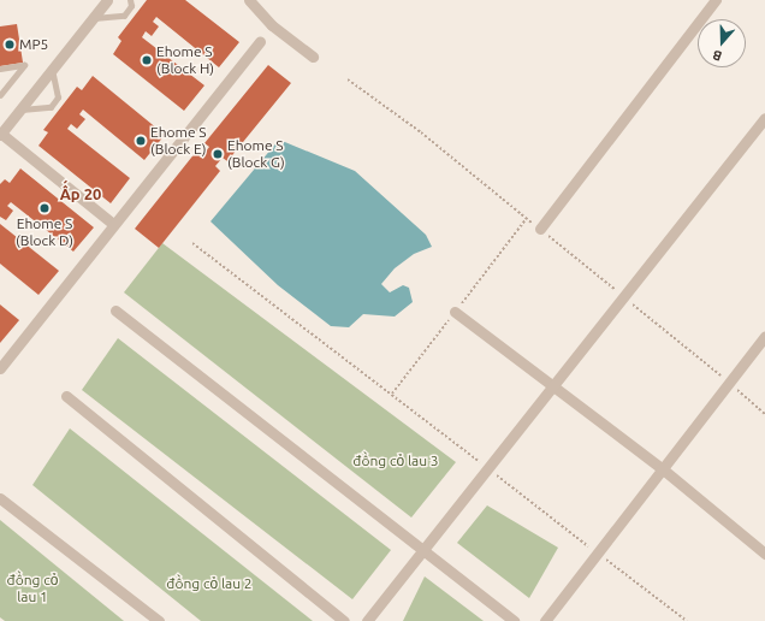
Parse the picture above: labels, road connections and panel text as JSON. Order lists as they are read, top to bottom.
{
  "districts": ["Ấp 20"],
  "parks": ["đồng cỏ lau 3", "đồng cỏ lau 1", "đồng cỏ lau 2"],
  "places": [
    "MP5",
    "Ehome S (Block H)",
    "Ehome S (Block E)",
    "Ehome S (Block G)",
    "Ehome S (Block D)"
  ],
  "north": "bottom"
}
